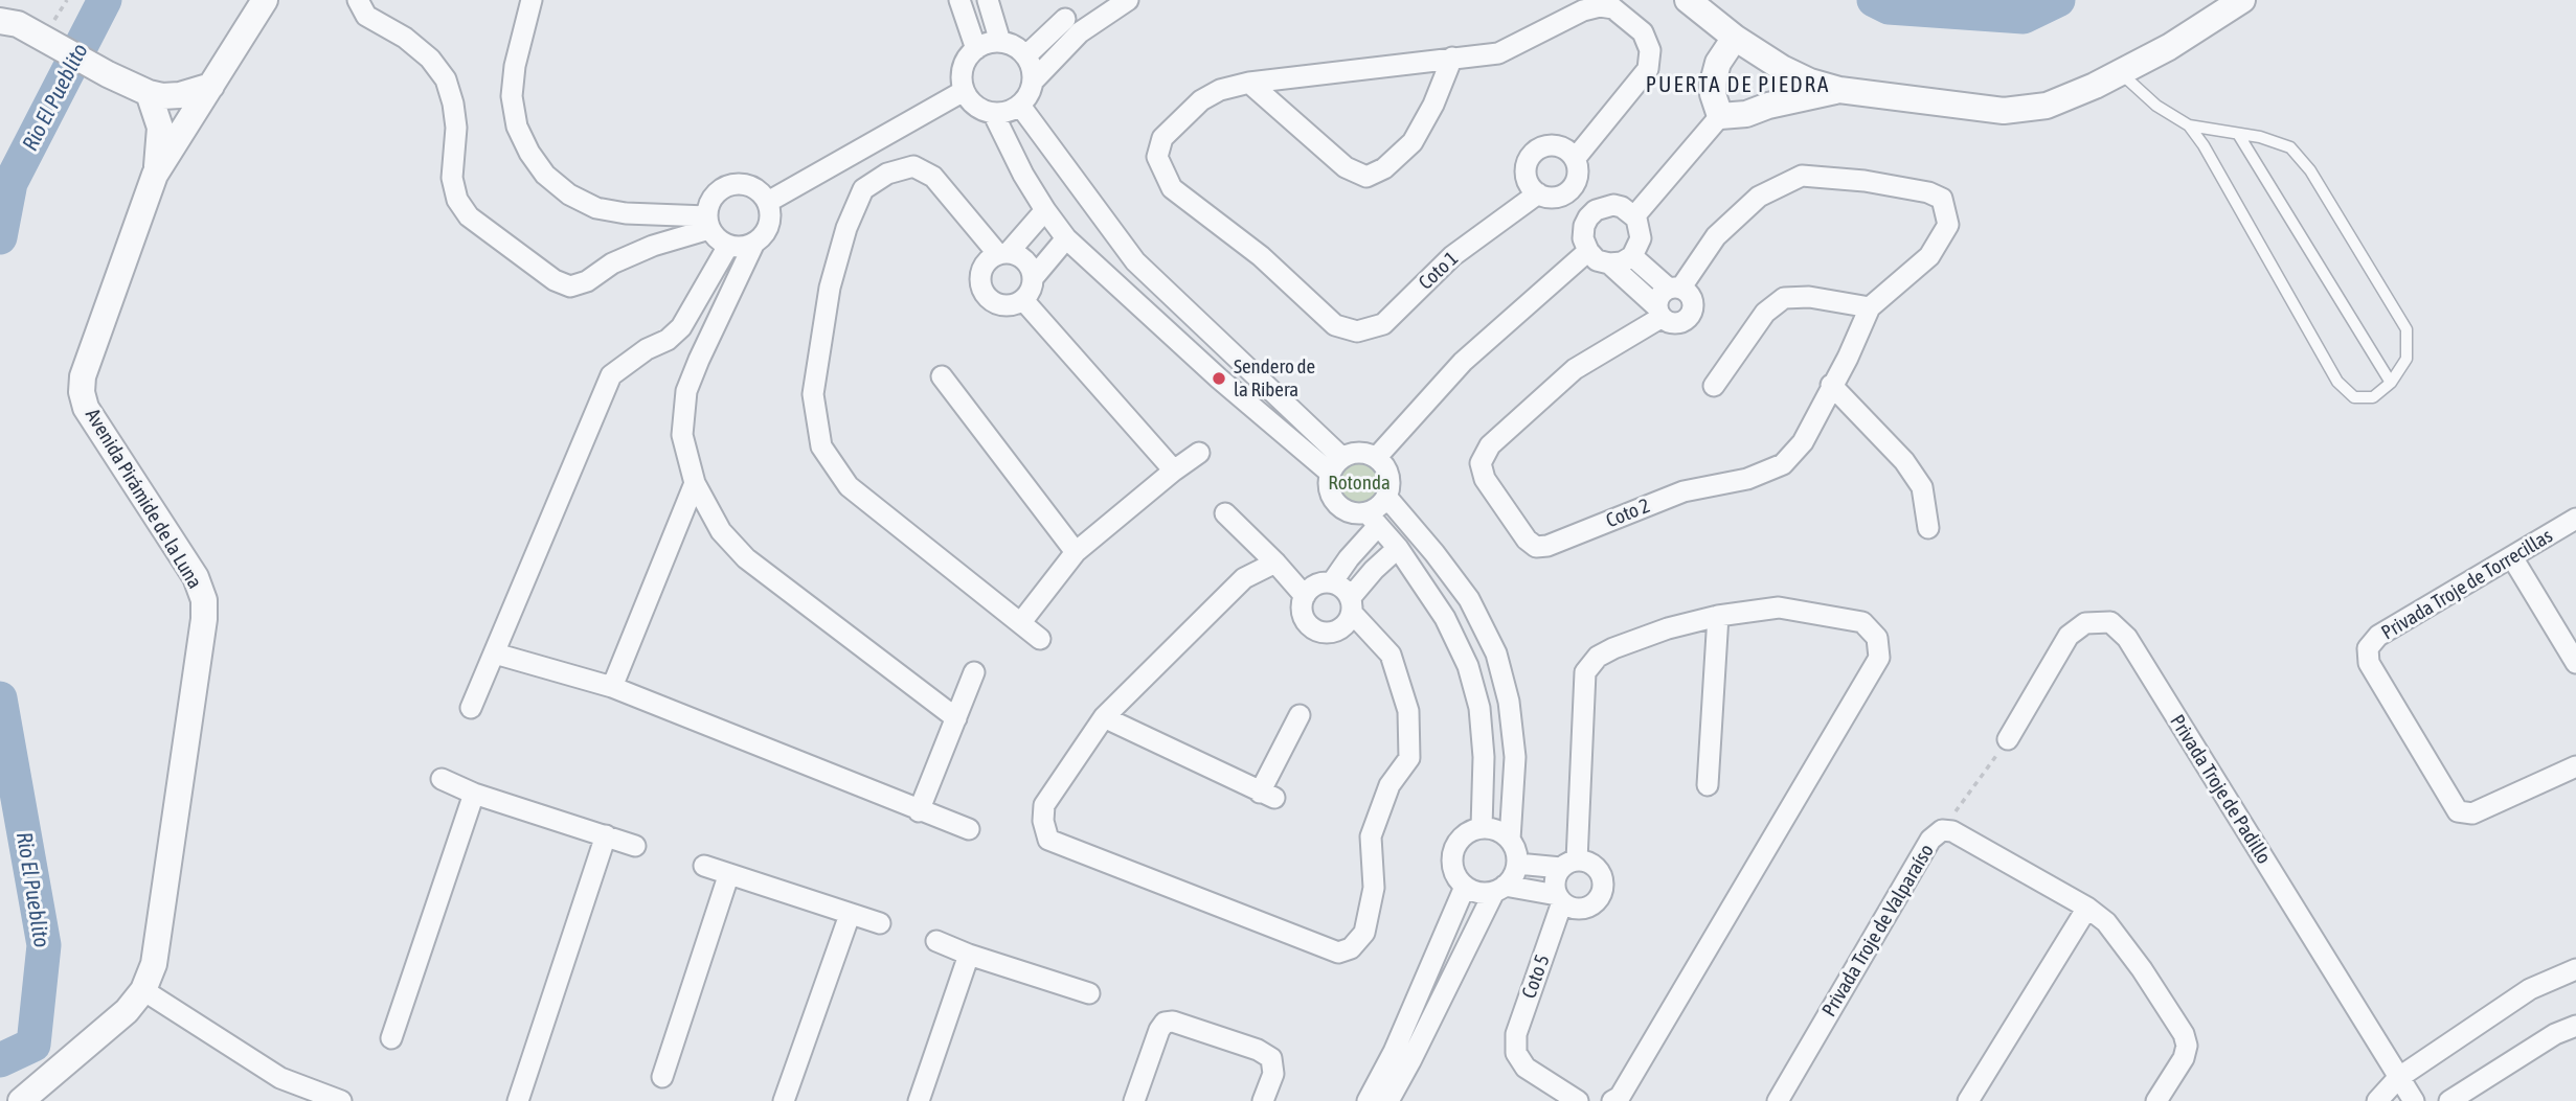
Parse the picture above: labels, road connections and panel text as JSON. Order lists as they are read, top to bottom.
{
  "streets": {
    "street": [
      "Coto 1",
      "Avenida Pirámide de la Luna",
      "Coto 2",
      "Privada Troje de Torrecillas",
      "Privada Troje de Padillo",
      "Privada Troje de Valparaíso",
      "Coto 5"
    ]
  },
  "districts": ["PUERTA DE PIEDRA"],
  "water": ["Rio El Pueblito"],
  "parks": ["Rotonda"],
  "places": ["Sendero de la Ribera"]
}
